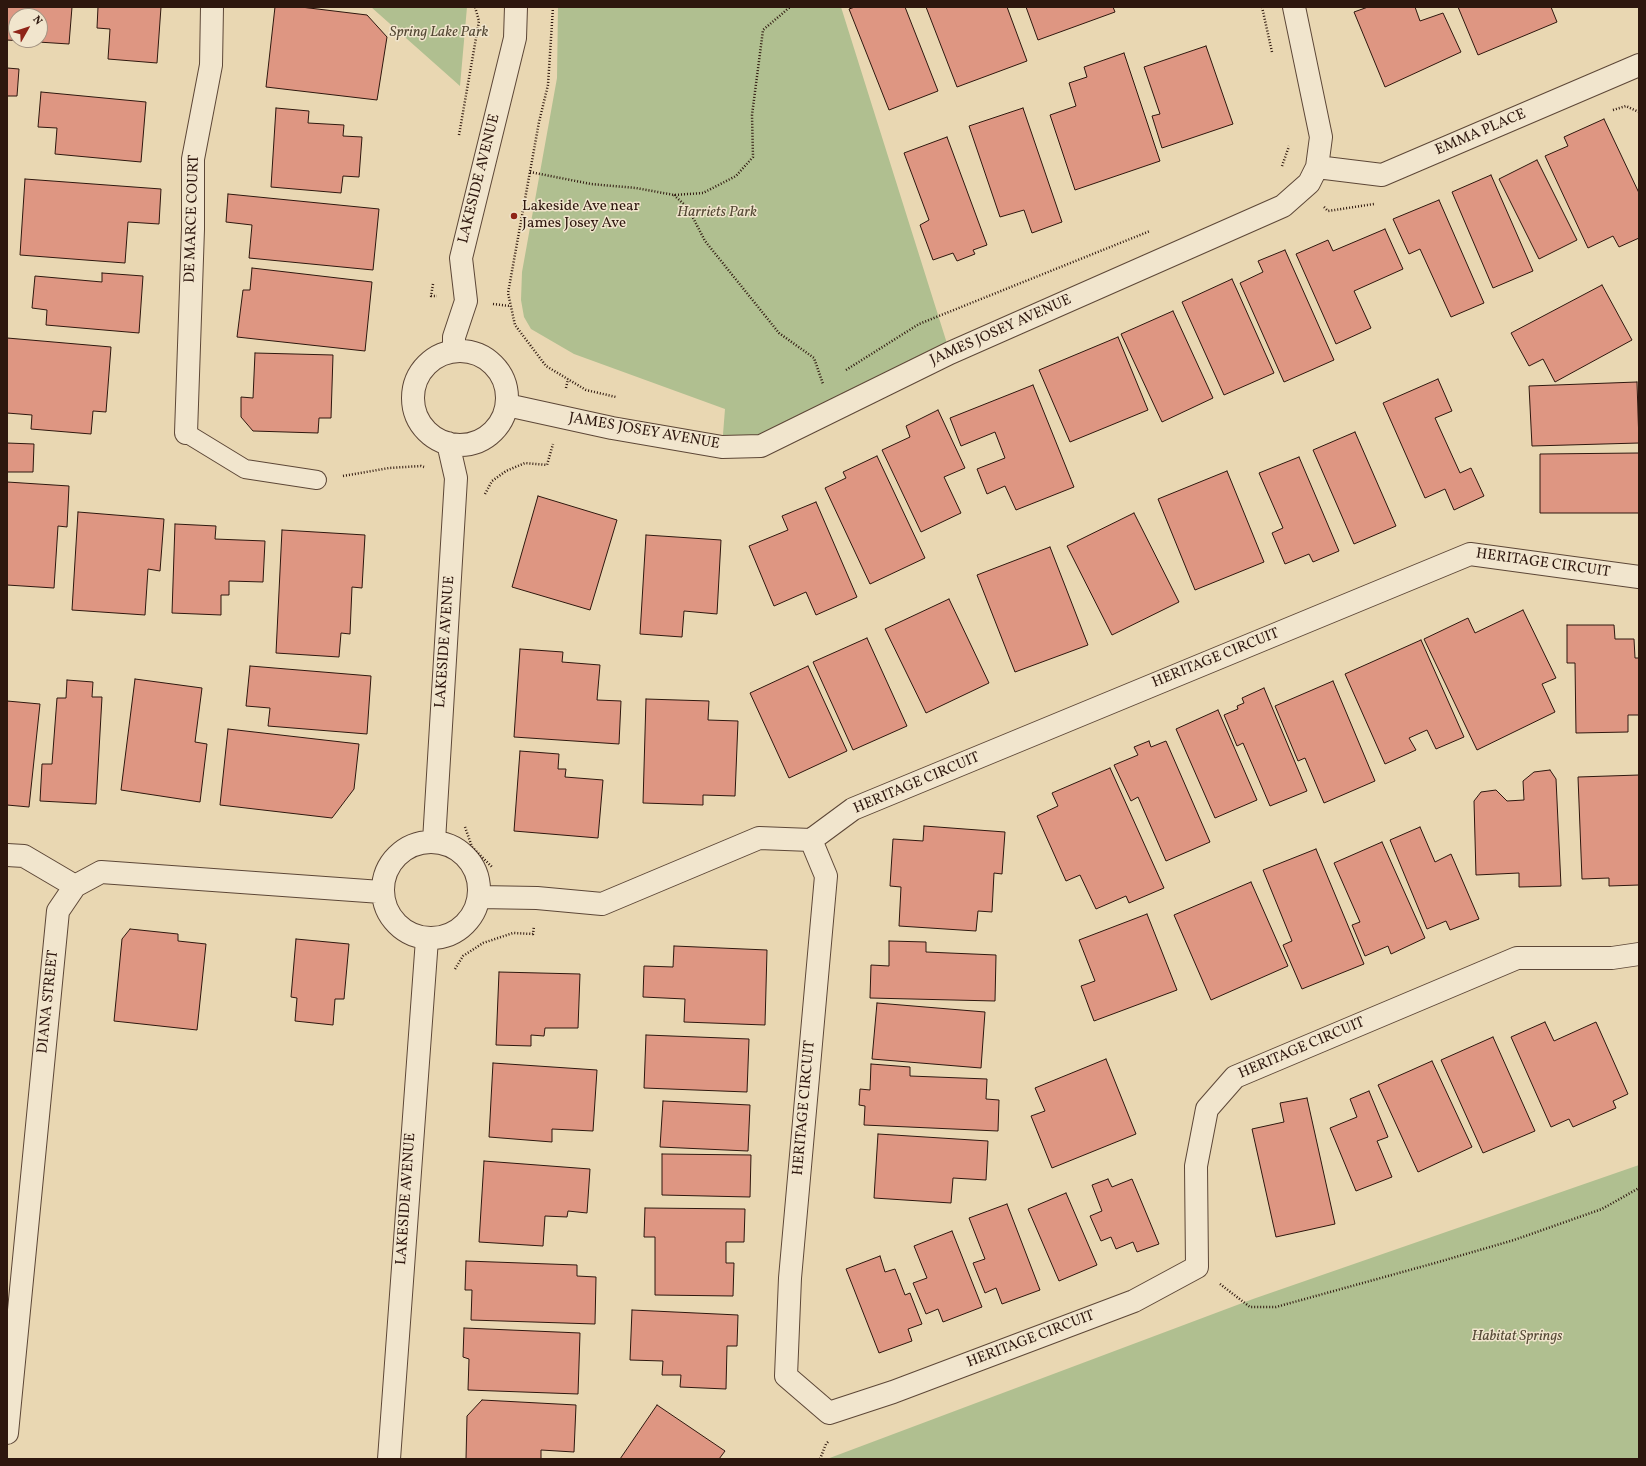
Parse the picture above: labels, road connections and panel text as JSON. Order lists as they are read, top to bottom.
{
  "streets": {
    "street": [
      "EMMA PLACE",
      "LAKESIDE AVENUE",
      "DE MARCE COURT",
      "JAMES JOSEY AVENUE",
      "HERITAGE CIRCUIT",
      "DIANA STREET"
    ]
  },
  "crossings": [
    ["EMMA PLACE", "JAMES JOSEY AVENUE"],
    ["LAKESIDE AVENUE", "JAMES JOSEY AVENUE"],
    ["LAKESIDE AVENUE", "DIANA STREET"]
  ],
  "parks": ["Spring Lake Park", "Harriets Park", "Habitat Springs"],
  "places": ["Lakeside Ave near James Josey Ave"],
  "north": "top right"
}
